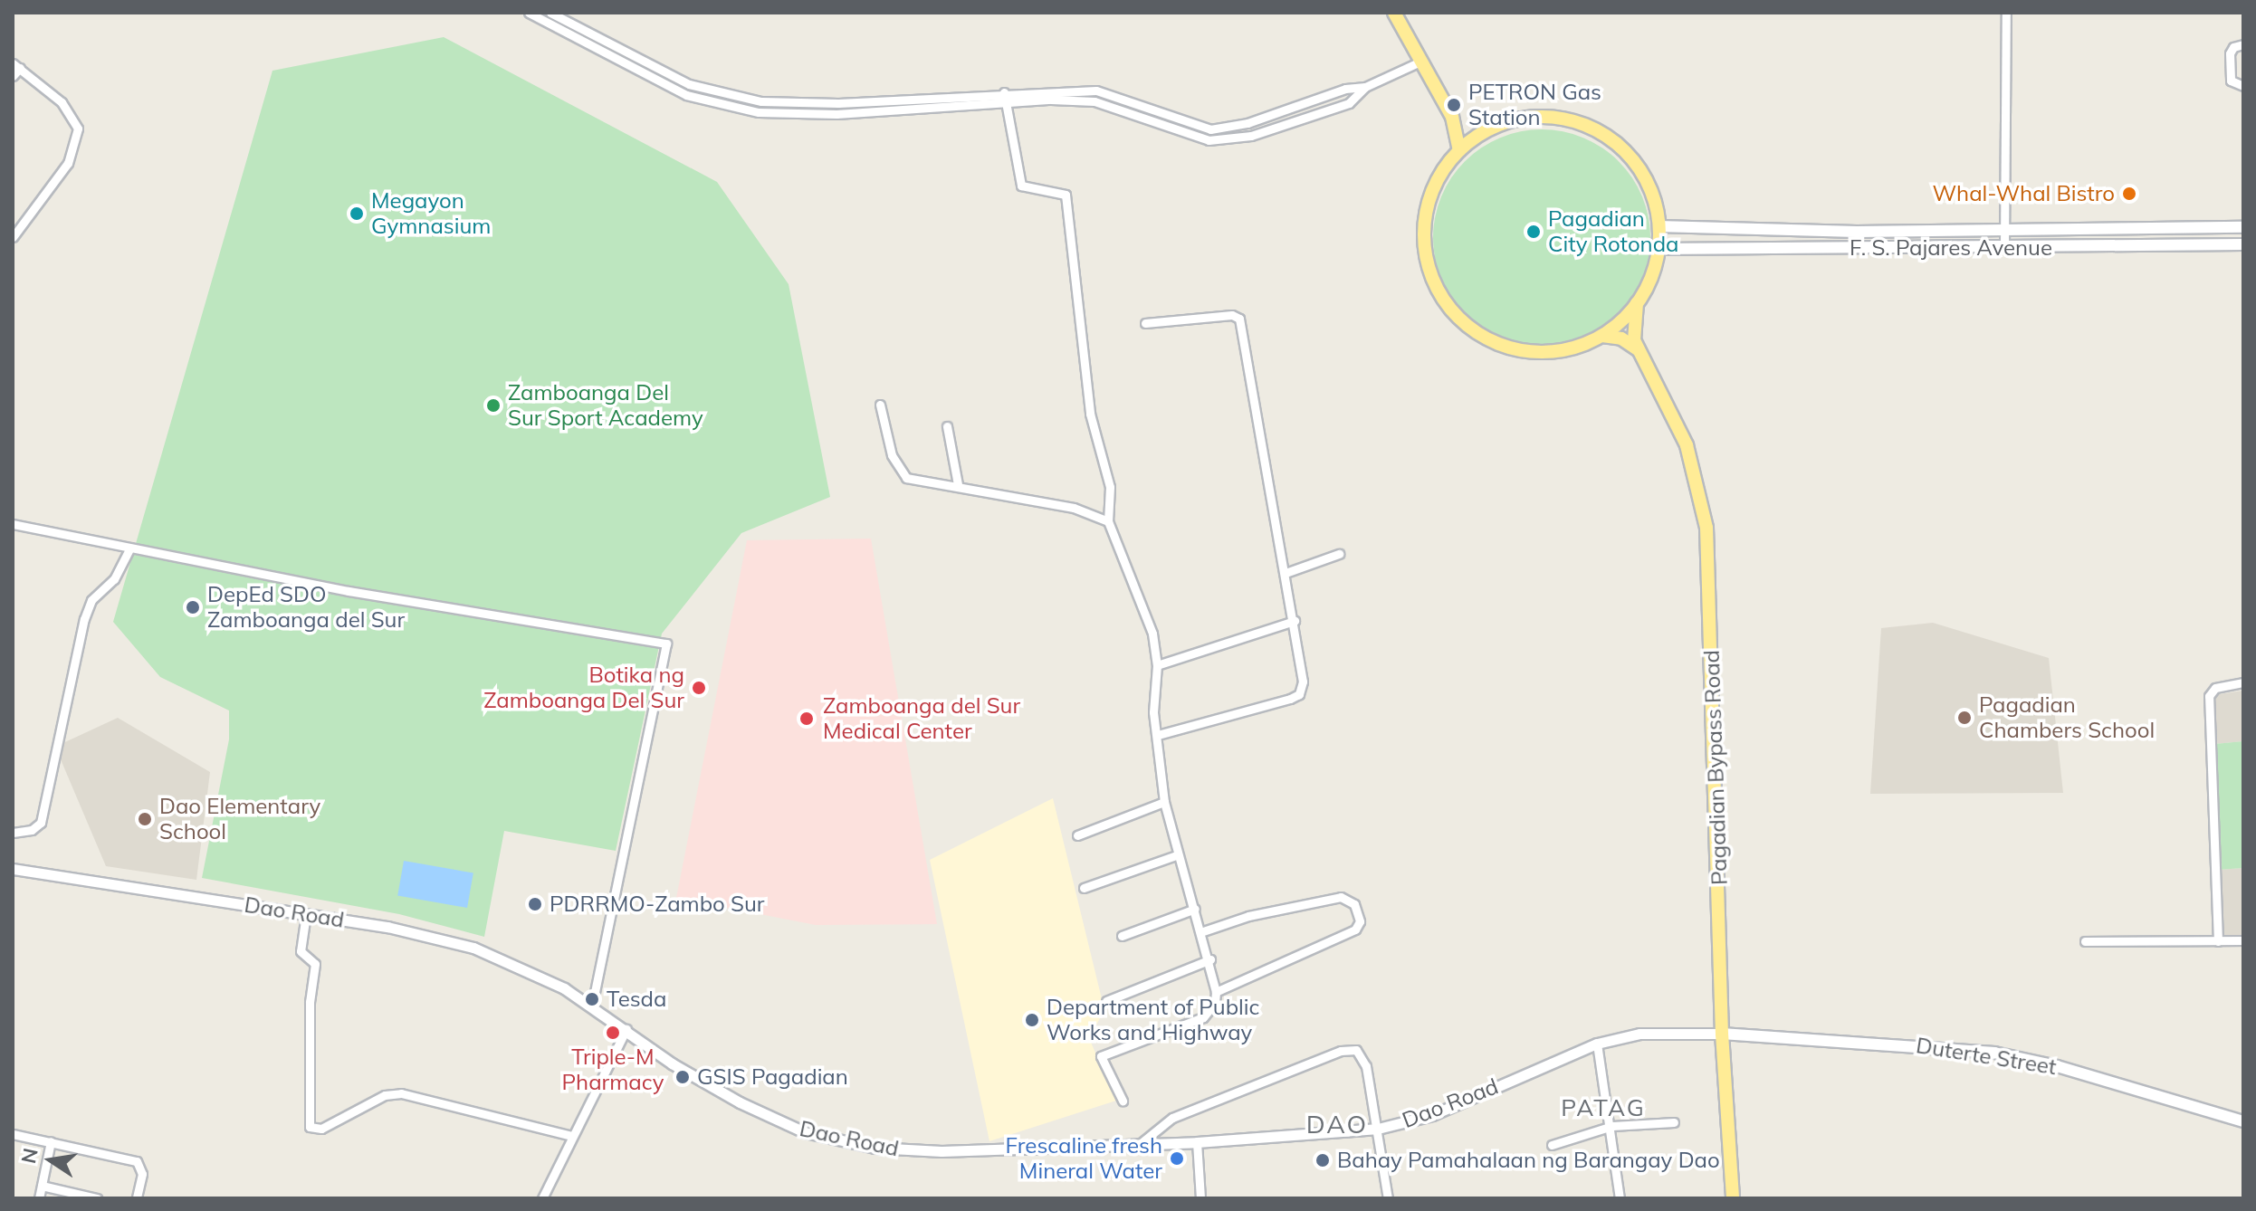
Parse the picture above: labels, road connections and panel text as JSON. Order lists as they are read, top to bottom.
{
  "streets": {
    "highway": ["Pagadian Bypass Road"],
    "main road": ["F. S. Pajares Avenue", "Duterte Street"],
    "street": ["Dao Road"]
  },
  "crossings": [
    ["F. S. Pajares Avenue", "Pagadian Bypass Road"],
    ["Pagadian Bypass Road", "Dao Road"],
    ["Pagadian Bypass Road", "Duterte Street"],
    ["Dao Road", "Duterte Street"]
  ],
  "districts": ["PATAG", "DAO"],
  "places": [
    "PETRON Gas Station",
    "Whal-Whal Bistro",
    "Megayon Gymnasium",
    "Pagadian City Rotonda",
    "Zamboanga Del Sur Sport Academy",
    "DepEd SDO Zamboanga del Sur",
    "Botika ng Zamboanga Del Sur",
    "Pagadian Chambers School",
    "Zamboanga del Sur Medical Center",
    "Dao Elementary School",
    "PDRRMO-Zambo Sur",
    "Tesda",
    "Department of Public Works and Highway",
    "Triple-M Pharmacy",
    "GSIS Pagadian",
    "Frescaline fresh Mineral Water",
    "Bahay Pamahalaan ng Barangay Dao"
  ],
  "north": "left"
}
